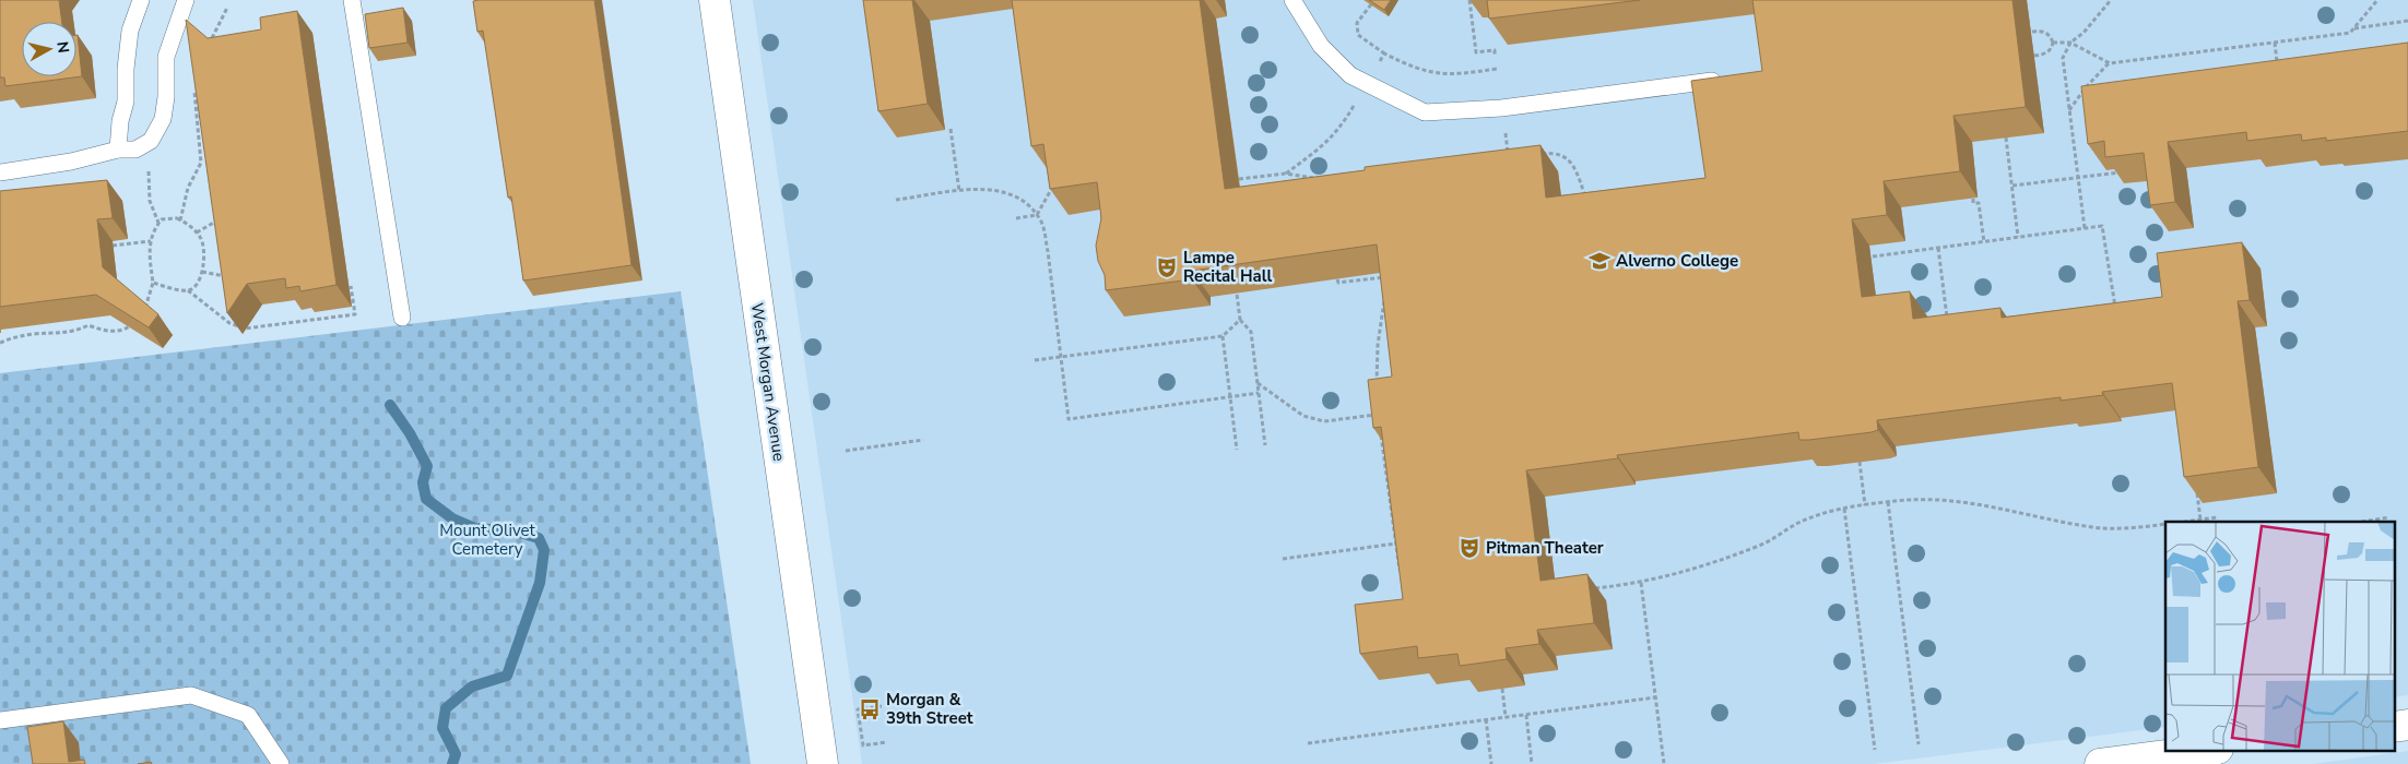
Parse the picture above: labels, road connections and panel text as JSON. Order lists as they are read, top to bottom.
{
  "streets": {
    "street": ["West Morgan Avenue"]
  },
  "parks": ["Mount Olivet Cemetery"],
  "places": {
    "school or university": ["Alverno College"],
    "theatre": ["Lampe Recital Hall", "Pitman Theater"],
    "bus stop": ["Morgan & 39th Street"]
  },
  "north": "right"
}
